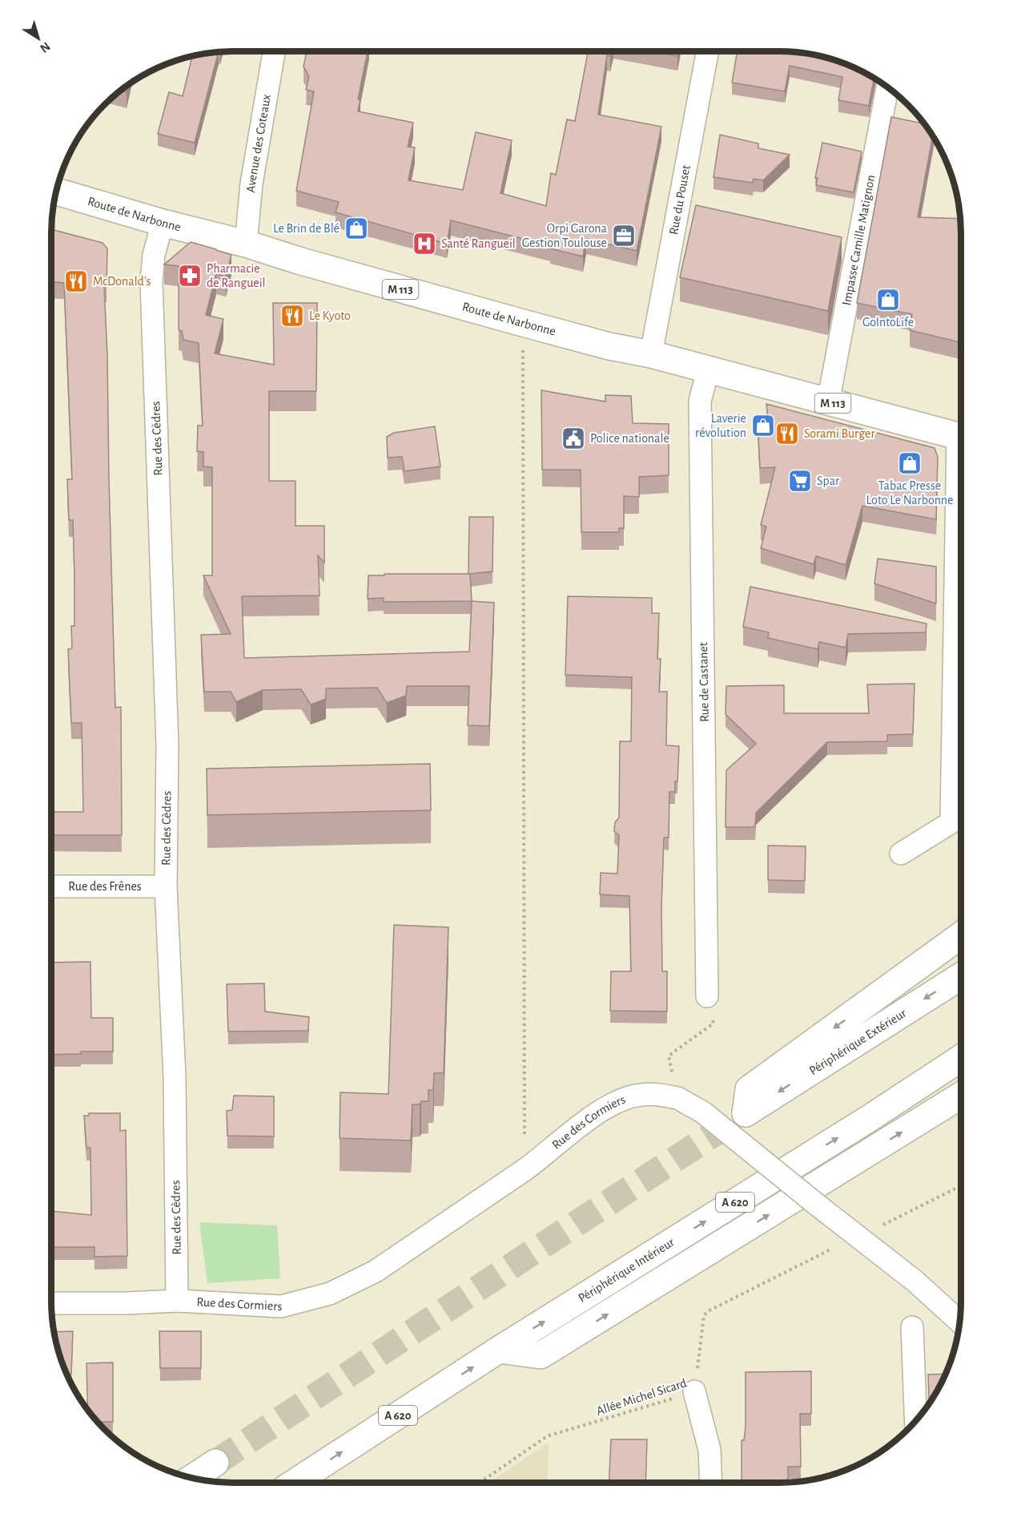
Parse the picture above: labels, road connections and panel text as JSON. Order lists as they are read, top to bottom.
{
  "streets": {
    "main road": [
      "Route de Narbonne",
      "M 113",
      "Périphérique Extérieur",
      "A 620",
      "Périphérique Intérieur"
    ],
    "street": [
      "Avenue des Coteaux",
      "Rue du Pouset",
      "Impasse Camille Matignon",
      "Rue des Cèdres",
      "Rue de Castanet",
      "Rue des Frênes",
      "Rue des Cormiers"
    ],
    "path": ["Allée Michel Sicard"]
  },
  "crossings": [
    ["Avenue des Coteaux", "Route de Narbonne"],
    ["Rue du Pouset", "Route de Narbonne"],
    ["Route de Narbonne", "Impasse Camille Matignon"],
    ["Route de Narbonne", "Rue des Cèdres"],
    ["Route de Narbonne", "Rue de Castanet"],
    ["Rue des Cèdres", "Rue des Frênes"],
    ["Rue des Cèdres", "Rue des Cormiers"]
  ],
  "places": {
    "shop": [
      "Le Brin de Blé",
      "GoIntoLife",
      "Laverie révolution",
      "Tabac Presse Loto Le Narbonne"
    ],
    "office": ["Orpi Garona Gestion Toulouse"],
    "hospital": ["Santé Rangueil"],
    "pharmacy": ["Pharmacie de Rangueil"],
    "restaurant": ["McDonald's", "Le Kyoto", "Sorami Burger"],
    "public building": ["Police nationale"],
    "supermarket": ["Spar"]
  },
  "north": "bottom right"
}
